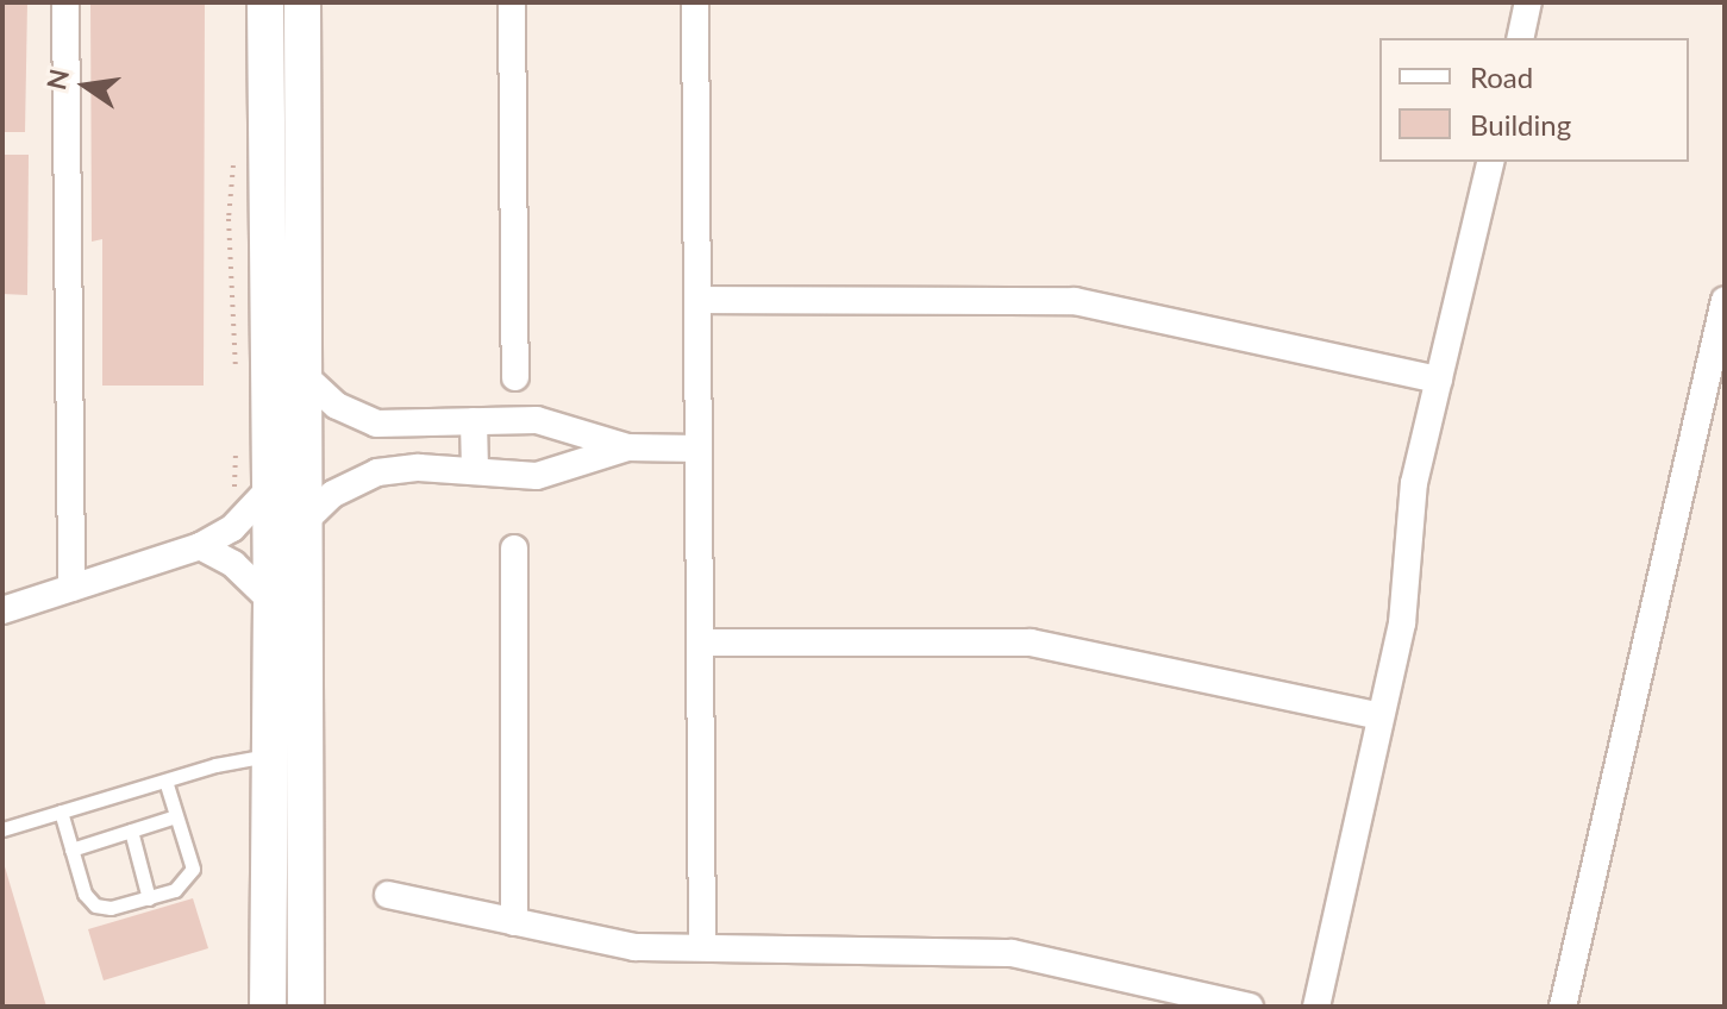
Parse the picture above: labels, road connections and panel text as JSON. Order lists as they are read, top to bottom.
{
  "legend": ["Road", "Building"],
  "north": "left"
}
